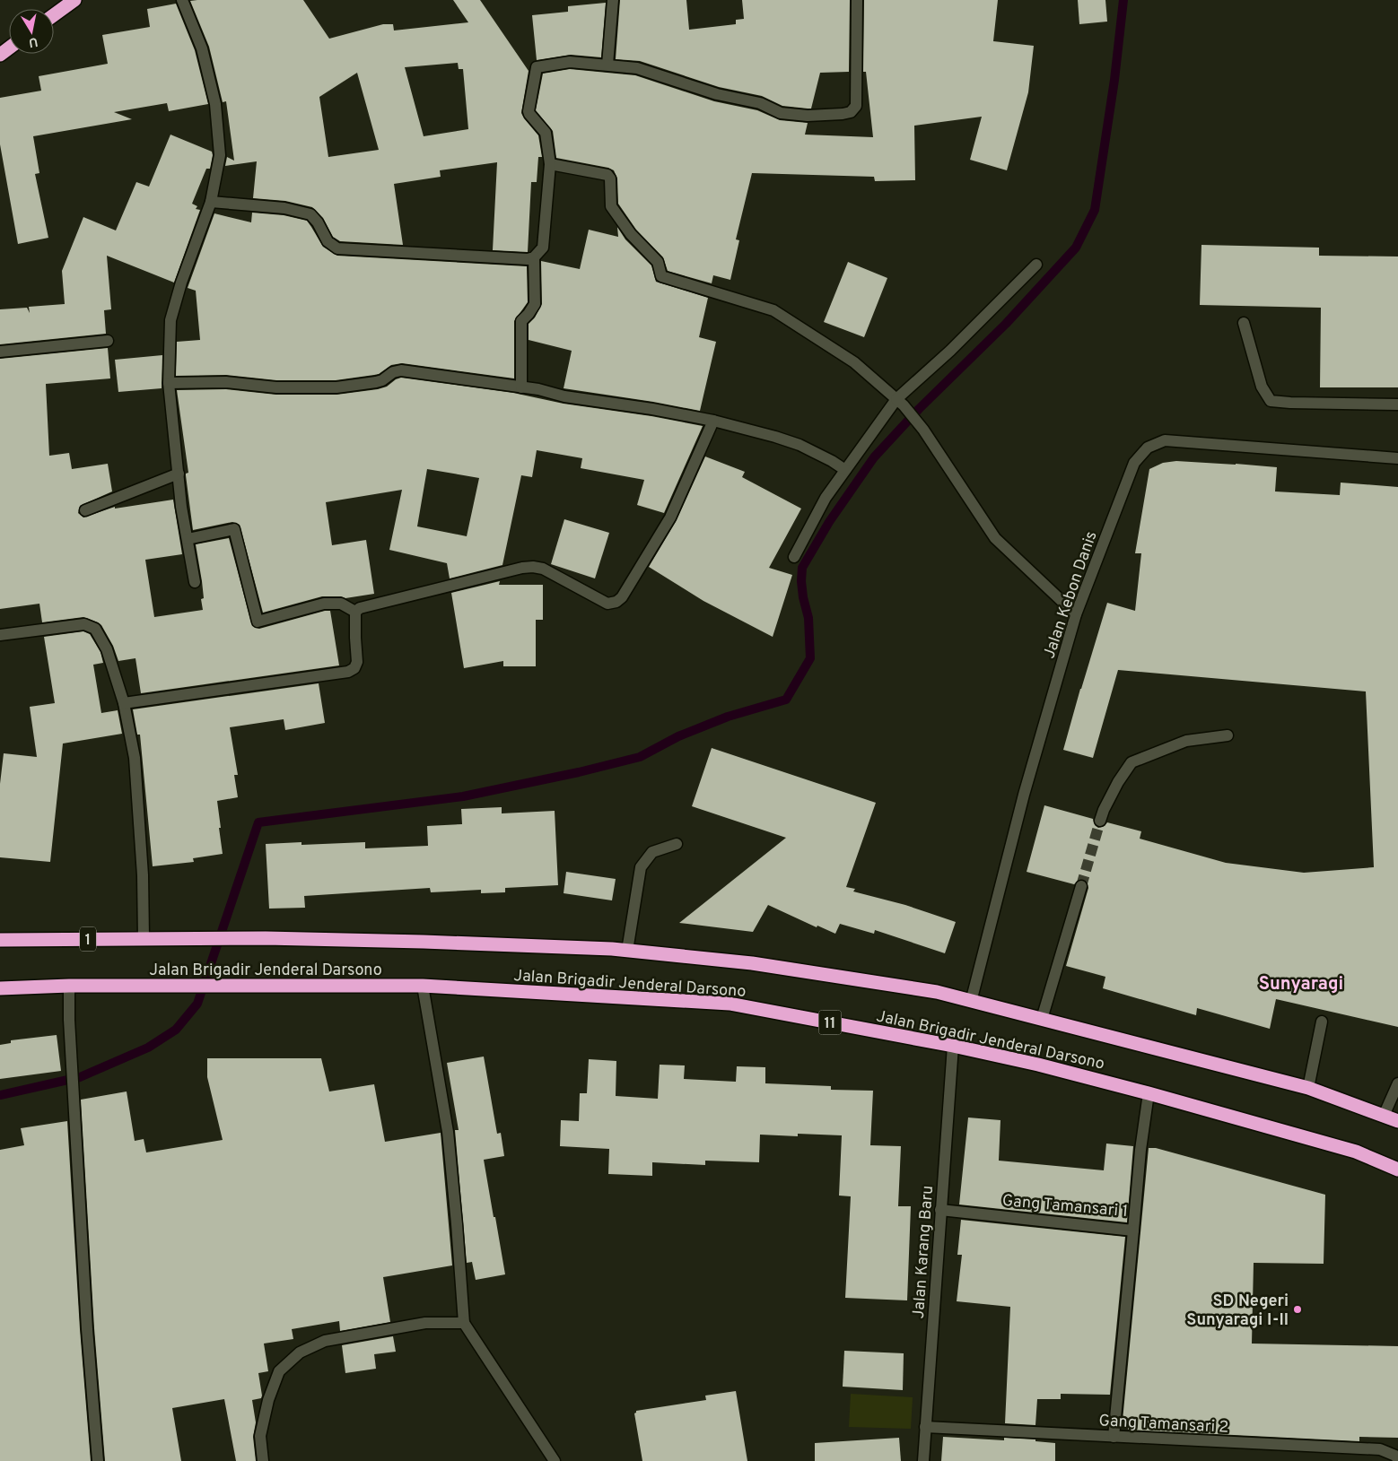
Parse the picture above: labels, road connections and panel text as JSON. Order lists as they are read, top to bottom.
{
  "streets": {
    "highway": ["1", "Jalan Brigadir Jenderal Darsono", "11"],
    "street": [
      "Jalan Kebon Danis",
      "Gang Tamansari 1",
      "Jalan Karang Baru",
      "Gang Tamansari 2"
    ]
  },
  "crossings": [
    ["Jalan Kebon Danis", "Jalan Brigadir Jenderal Darsono"],
    ["Jalan Brigadir Jenderal Darsono", "Gang Tamansari 1"],
    ["Jalan Brigadir Jenderal Darsono", "Jalan Karang Baru"],
    ["Gang Tamansari 1", "Jalan Karang Baru"],
    ["Jalan Karang Baru", "Gang Tamansari 2"]
  ],
  "districts": ["Sunyaragi"],
  "places": ["SD Negeri Sunyaragi I-II"],
  "north": "bottom"
}
